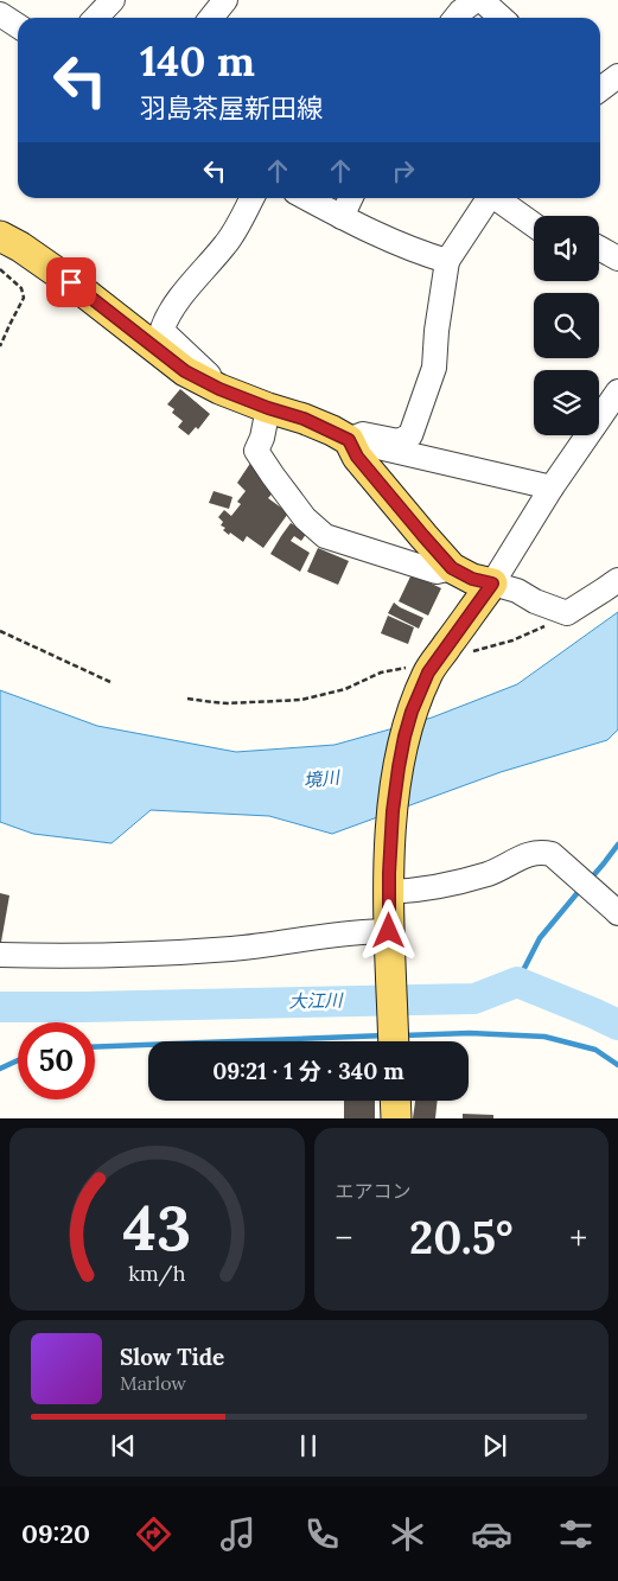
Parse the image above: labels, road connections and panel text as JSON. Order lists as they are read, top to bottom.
{
  "water": ["境川", "大江川"],
  "page": {
    "turn": ["140 m", "羽島茶屋新田線"],
    "limit": "50",
    "trip": "09:21 · 1 分 · 340 m",
    "tile": "エアコン",
    "heat": ["−", "20.5°", "+"],
    "song": ["Slow Tide", "Marlow"],
    "tabs": "09:20",
    "gauge": ["43", "km/h"]
  }
}
